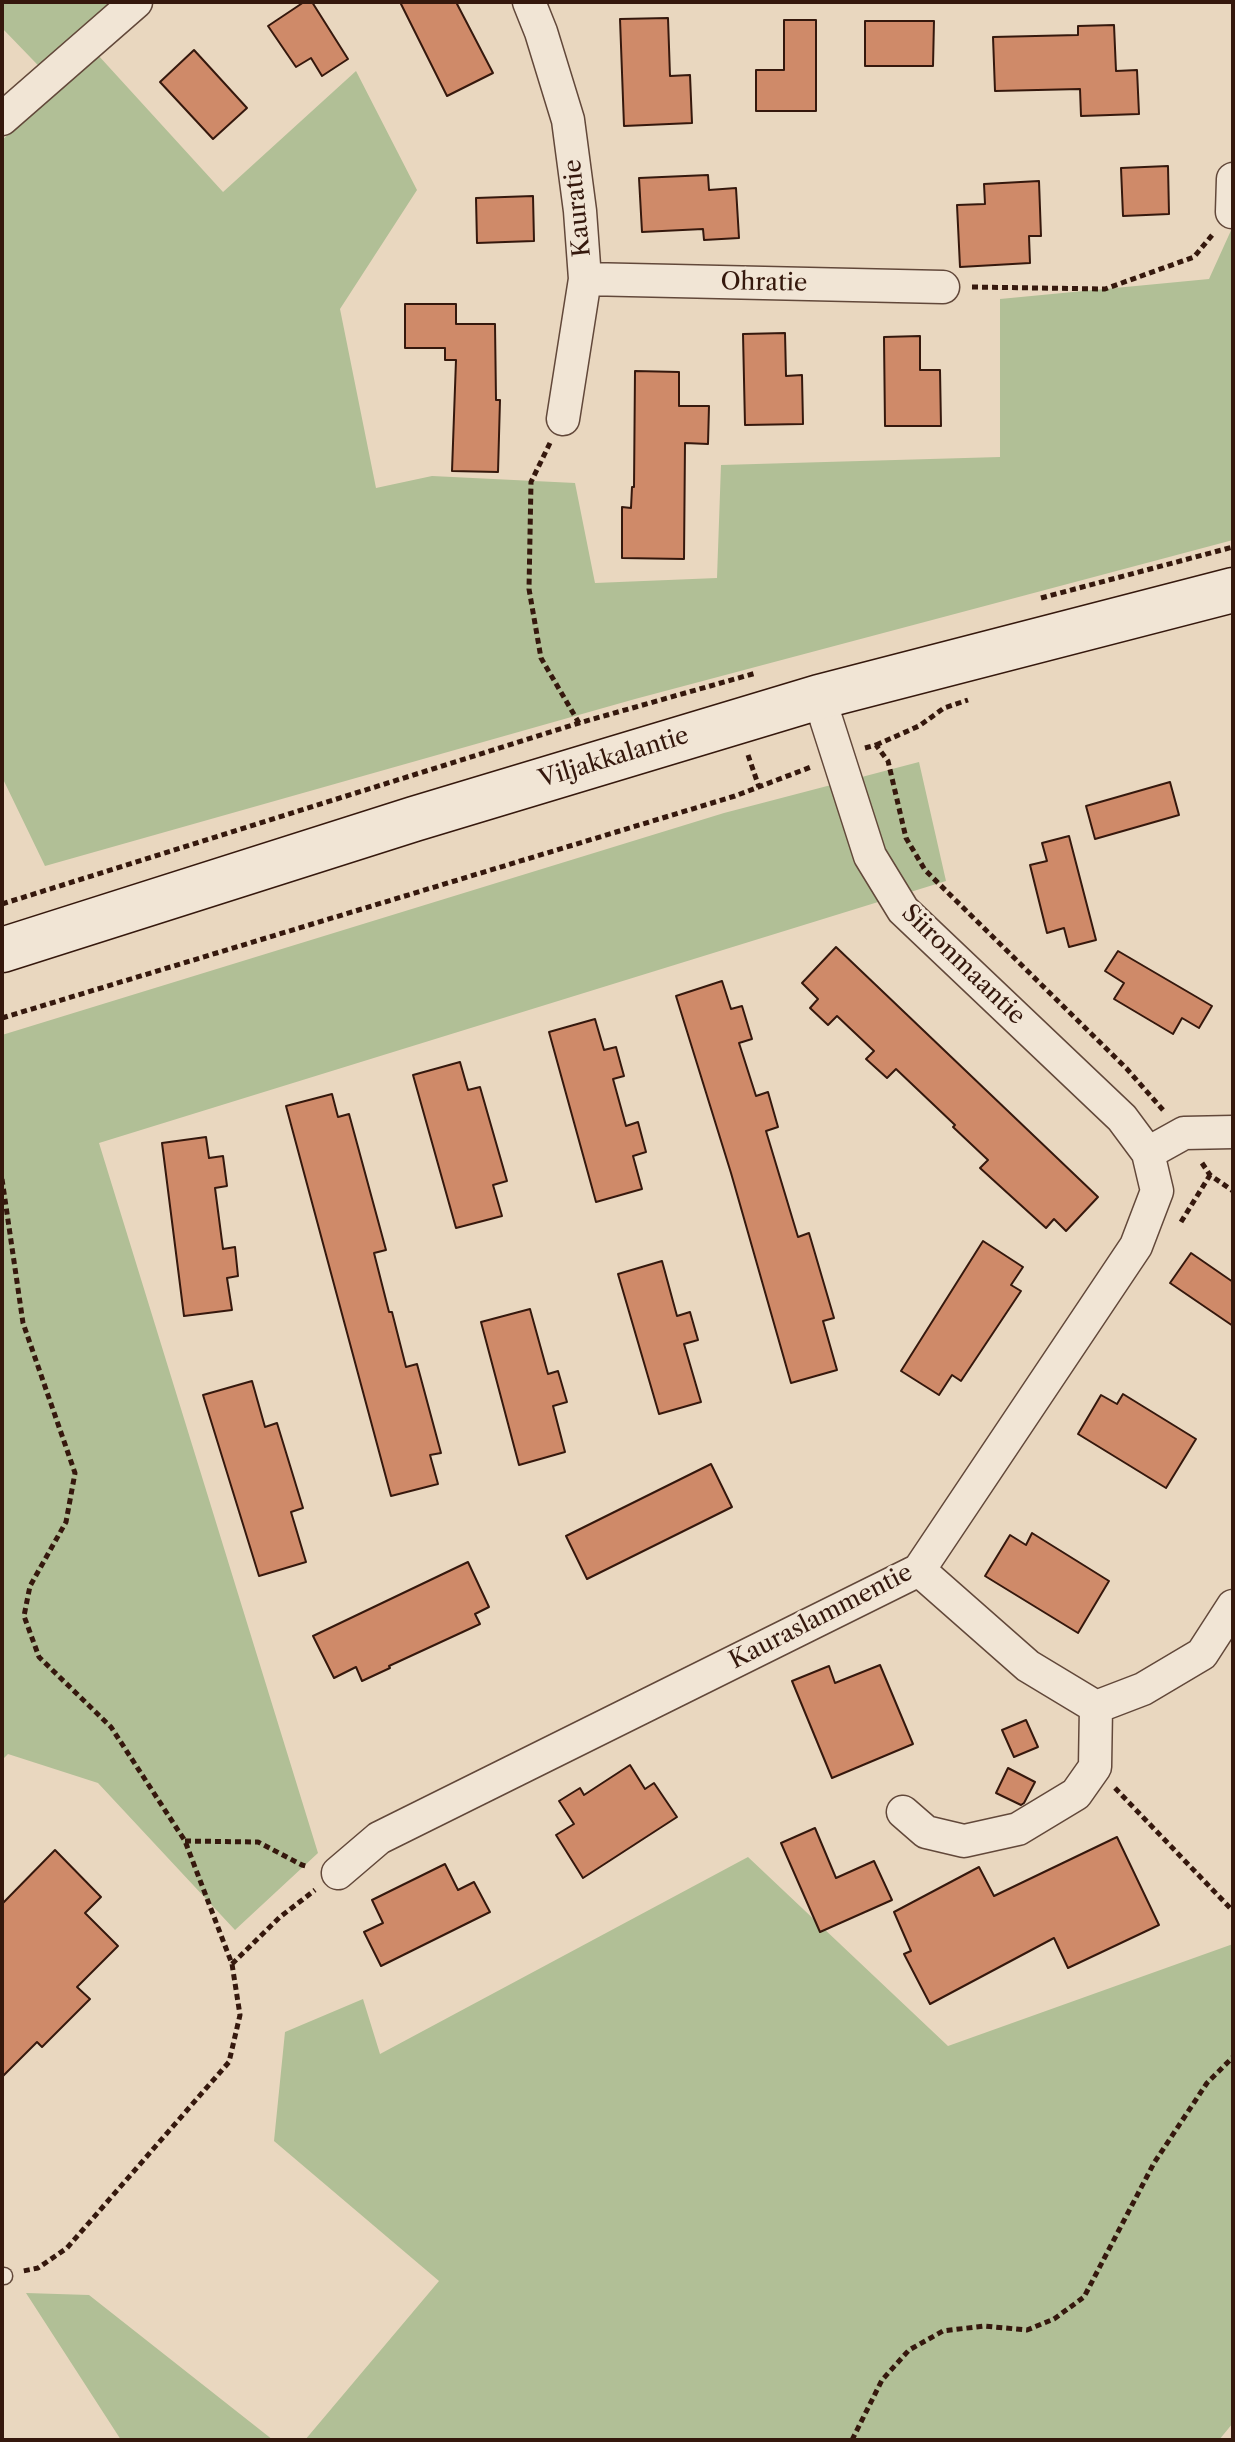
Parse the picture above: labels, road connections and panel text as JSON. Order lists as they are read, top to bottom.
{
  "streets": {
    "main road": ["Viljakkalantie"],
    "street": [
      "Kauratie",
      "Ohratie",
      "Siironmaantie",
      "Kauraslammentie"
    ]
  },
  "crossings": [
    ["Kauratie", "Ohratie"],
    ["Viljakkalantie", "Siironmaantie"],
    ["Siironmaantie", "Kauraslammentie"]
  ]
}
